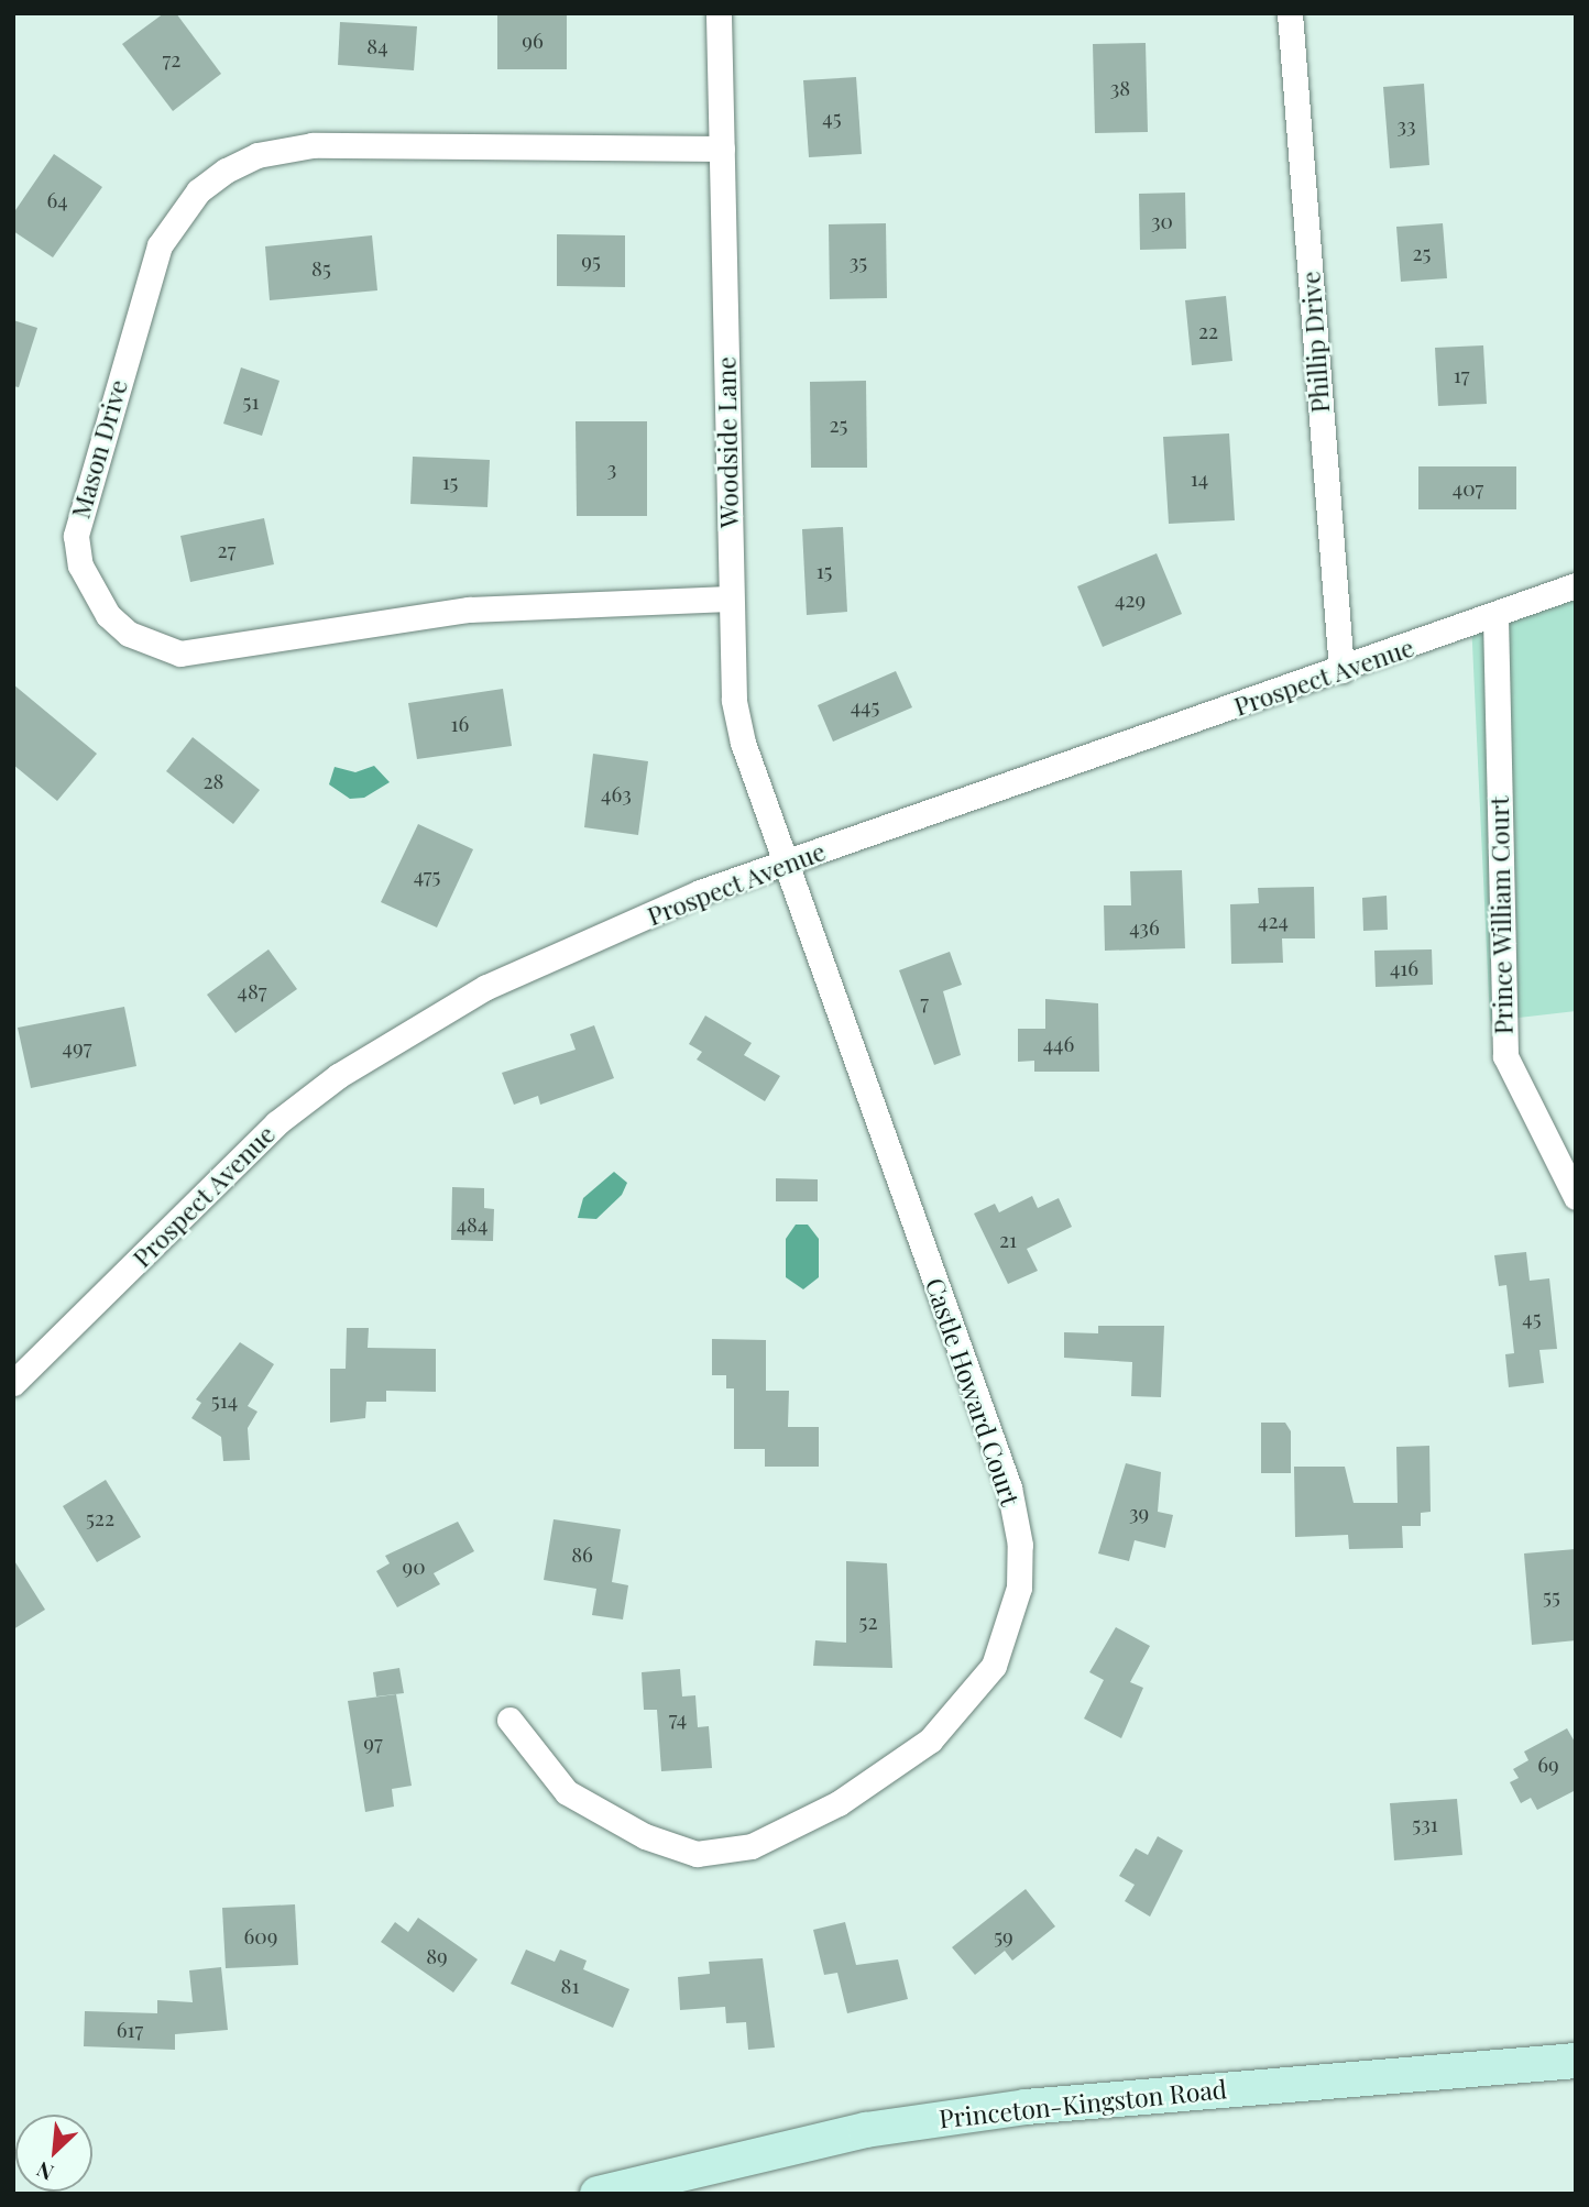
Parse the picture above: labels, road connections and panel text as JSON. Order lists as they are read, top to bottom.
{
  "streets": {
    "main road": ["Princeton-Kingston Road"],
    "street": [
      "Phillip Drive",
      "Woodside Lane",
      "Mason Drive",
      "Prospect Avenue",
      "Prince William Court",
      "Castle Howard Court"
    ]
  },
  "crossings": [
    ["Phillip Drive", "Prospect Avenue"],
    ["Woodside Lane", "Mason Drive"],
    ["Woodside Lane", "Prospect Avenue"],
    ["Woodside Lane", "Castle Howard Court"],
    ["Prospect Avenue", "Prince William Court"],
    ["Prospect Avenue", "Castle Howard Court"]
  ],
  "house_numbers": [
    "96",
    "84",
    "72",
    "38",
    "45",
    "33",
    "64",
    "30",
    "25",
    "95",
    "35",
    "85",
    "22",
    "17",
    "51",
    "25",
    "3",
    "14",
    "15",
    "407",
    "27",
    "15",
    "429",
    "445",
    "16",
    "28",
    "463",
    "475",
    "424",
    "436",
    "416",
    "487",
    "7",
    "446",
    "497",
    "484",
    "21",
    "45",
    "514",
    "39",
    "522",
    "86",
    "90",
    "55",
    "52",
    "74",
    "97",
    "69",
    "531",
    "609",
    "59",
    "89",
    "81",
    "617"
  ],
  "north": "bottom left"
}
